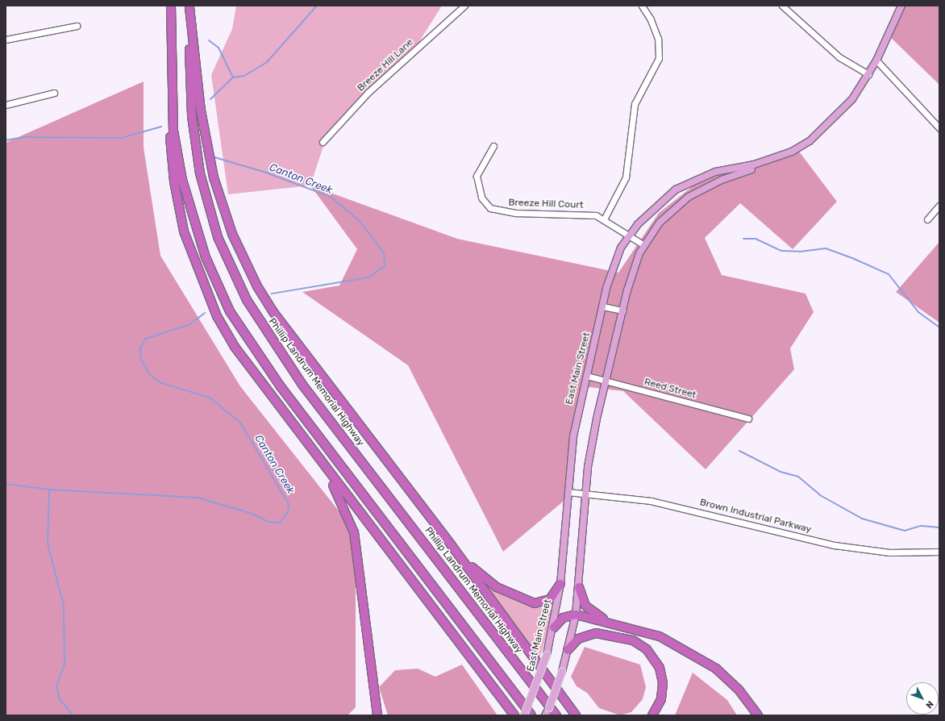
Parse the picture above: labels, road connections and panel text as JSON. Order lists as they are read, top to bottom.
{
  "streets": {
    "highway": ["Phillip Landrum Memorial Highway"],
    "main road": ["East Main Street"],
    "street": [
      "Breeze Hill Lane",
      "Breeze Hill Court",
      "Reed Street",
      "Brown Industrial Parkway"
    ]
  },
  "crossings": [
    ["Breeze Hill Court", "East Main Street"],
    ["East Main Street", "Reed Street"],
    ["East Main Street", "Brown Industrial Parkway"]
  ],
  "water": ["Canton Creek"],
  "north": "bottom right"
}
